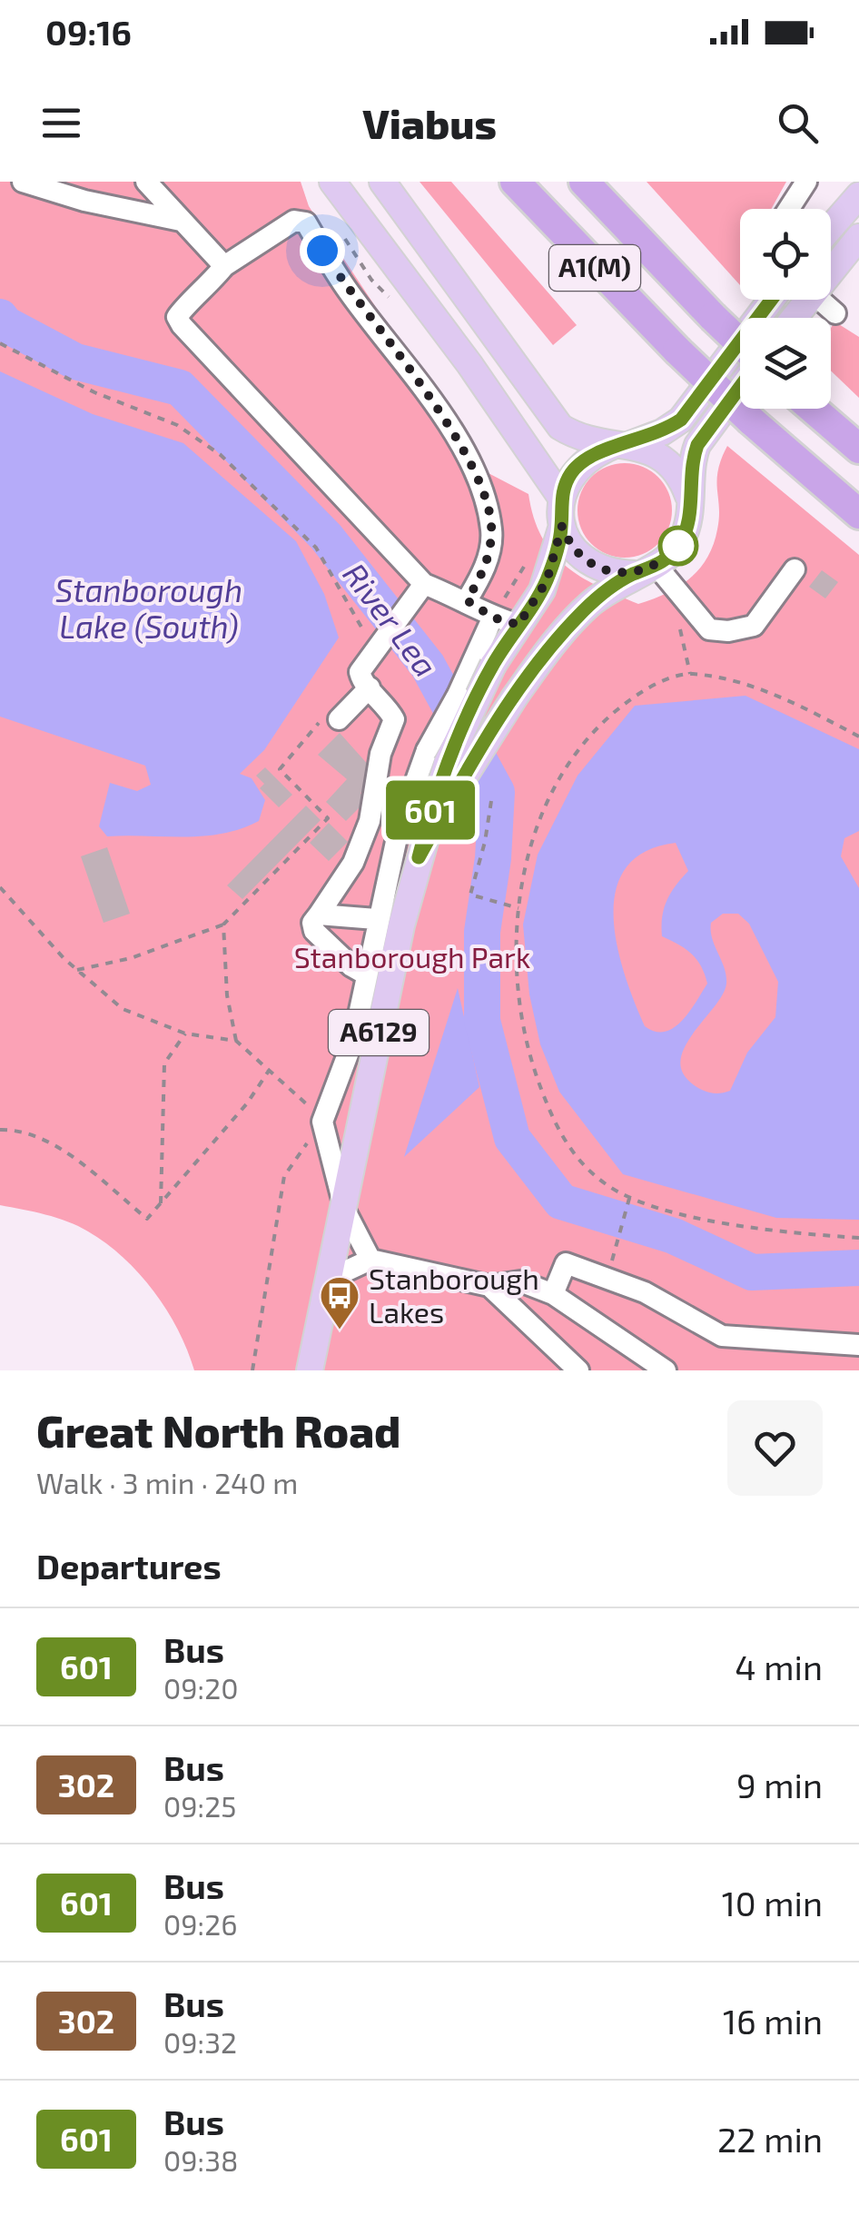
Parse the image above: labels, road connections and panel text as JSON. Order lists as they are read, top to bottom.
{
  "streets": {
    "highway": ["A1(M)"],
    "main road": ["A6129"]
  },
  "water": ["Stanborough Lake (South)", "River Lea"],
  "parks": ["Stanborough Park"],
  "places": {
    "bus stop": ["Stanborough Lakes"]
  },
  "lines": ["bus line 601"],
  "page": {
    "status": "09:16",
    "header": "Viabus",
    "on_map": "601",
    "heading": [
      ["Great North Road", "Walk · 3 min · 240 m"],
      "Departures"
    ],
    "list": [
      {
        "mark": "601",
        "name": "Bus",
        "note": "09:20",
        "value": "4 min"
      },
      {
        "mark": "302",
        "name": "Bus",
        "note": "09:25",
        "value": "9 min"
      },
      {
        "mark": "601",
        "name": "Bus",
        "note": "09:26",
        "value": "10 min"
      },
      {
        "mark": "302",
        "name": "Bus",
        "note": "09:32",
        "value": "16 min"
      },
      {
        "mark": "601",
        "name": "Bus",
        "note": "09:38",
        "value": "22 min"
      }
    ]
  }
}
